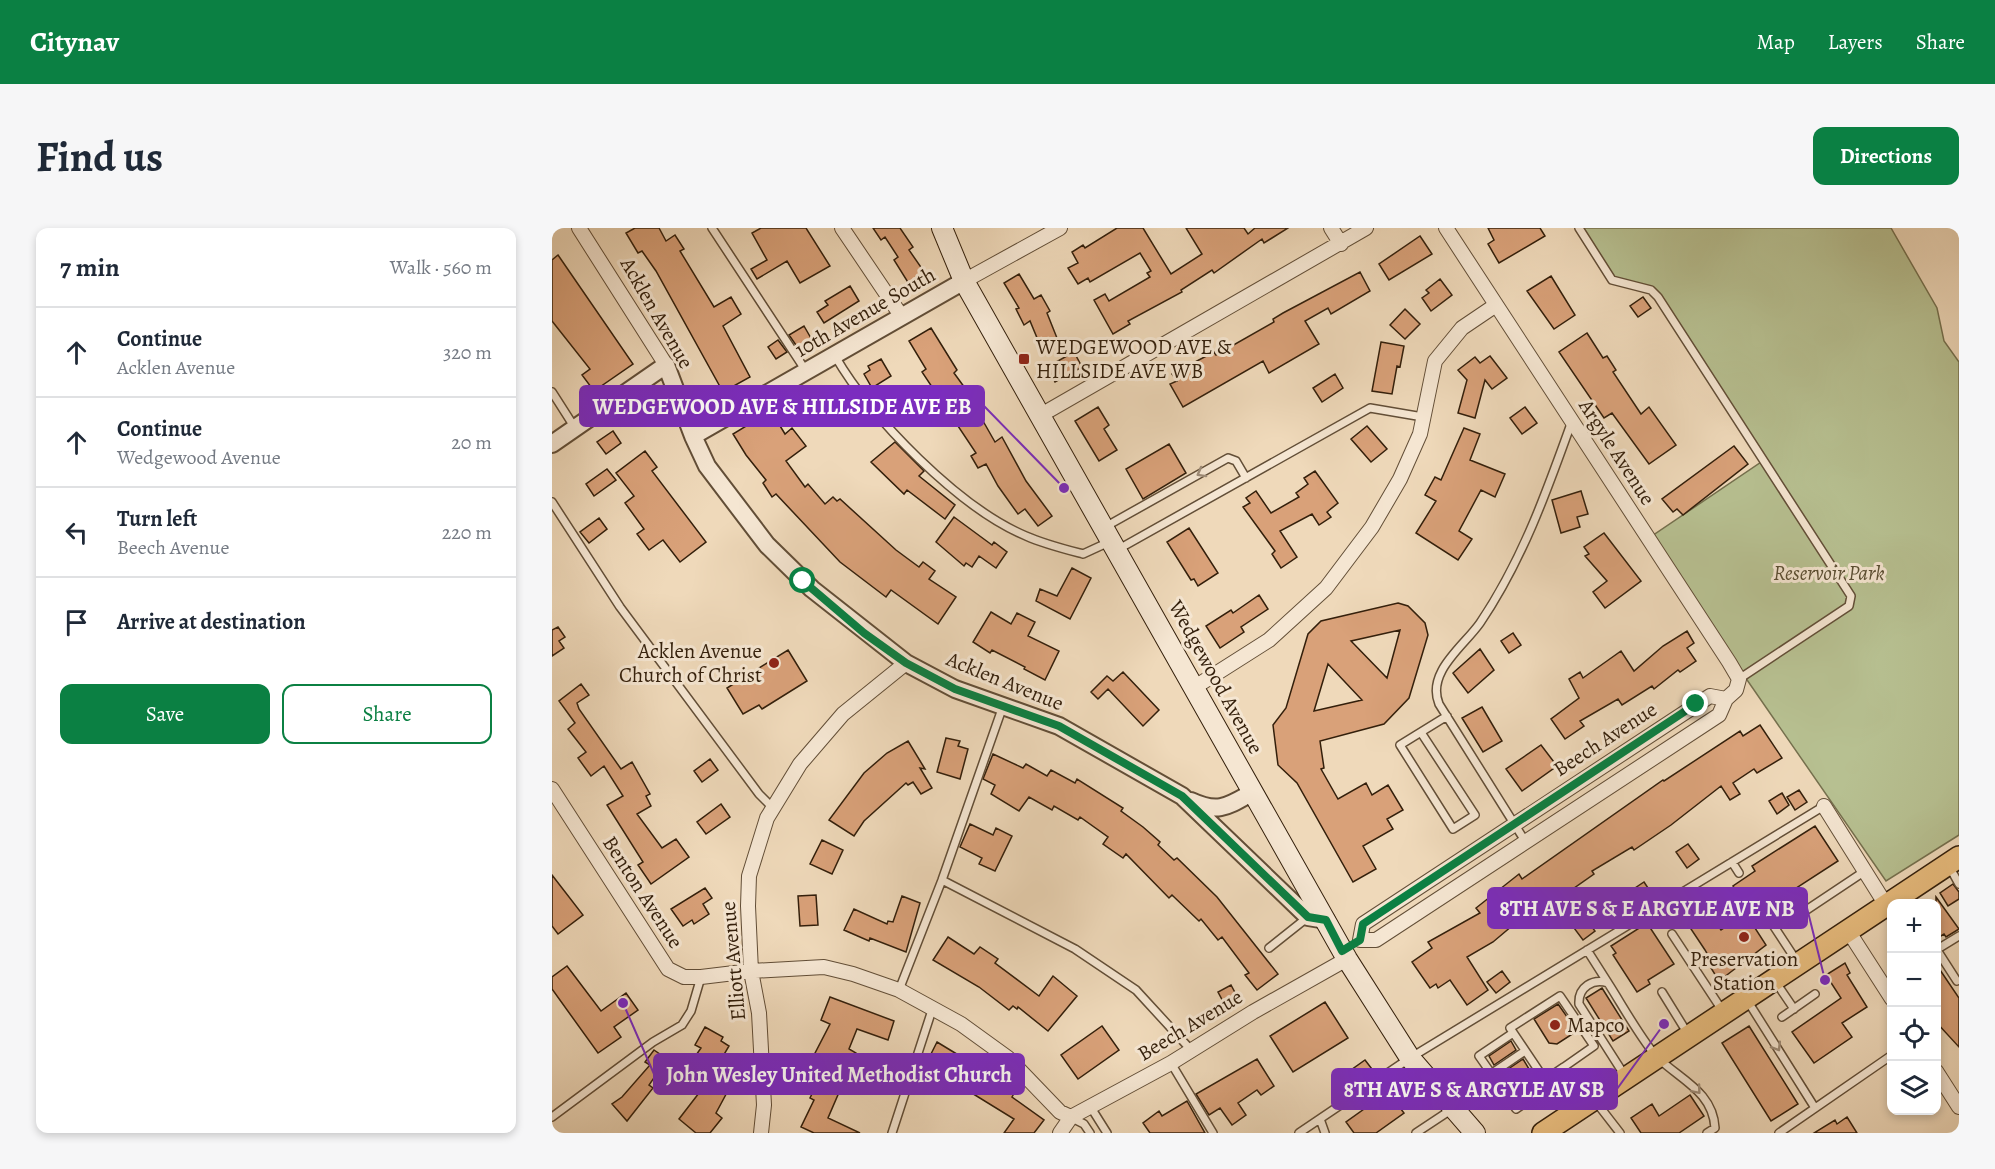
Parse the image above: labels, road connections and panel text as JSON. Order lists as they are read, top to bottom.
{
  "streets": {
    "main road": ["Wedgewood Avenue"],
    "street": [
      "10th Avenue South",
      "Acklen Avenue",
      "Argyle Avenue",
      "Beech Avenue",
      "Benton Avenue",
      "Elliott Avenue"
    ]
  },
  "crossings": [
    ["10th Avenue South", "Acklen Avenue"],
    ["10th Avenue South", "Wedgewood Avenue"],
    ["Acklen Avenue", "Wedgewood Avenue"],
    ["Acklen Avenue", "Elliott Avenue"],
    ["Wedgewood Avenue", "Beech Avenue"],
    ["Beech Avenue", "Benton Avenue"],
    ["Benton Avenue", "Elliott Avenue"]
  ],
  "parks": ["Reservoir Park"],
  "places": {
    "transit": ["WEDGEWOOD AVE & HILLSIDE AVE WB"],
    "other": [
      "WEDGEWOOD AVE & HILLSIDE AVE EB",
      "Acklen Avenue Church of Christ",
      "Preservation Station",
      "8TH AVE S & E ARGYLE AVE NB",
      "John Wesley United Methodist Church",
      "8TH AVE S & ARGYLE AV SB",
      "Mapco"
    ]
  },
  "page": {
    "header": "Citynav",
    "nav": ["Map", "Layers", "Share"],
    "buttons": [
      "Directions",
      ["Save", "Share"]
    ],
    "title": "Find us",
    "heading": ["7 min", "Walk · 560 m"],
    "list": [
      ["Continue", "Acklen Avenue", "320 m"],
      ["Continue", "Wedgewood Avenue", "20 m"],
      ["Turn left", "Beech Avenue", "220 m"],
      "Arrive at destination"
    ],
    "map_buttons": ["+", "−"]
  }
}
